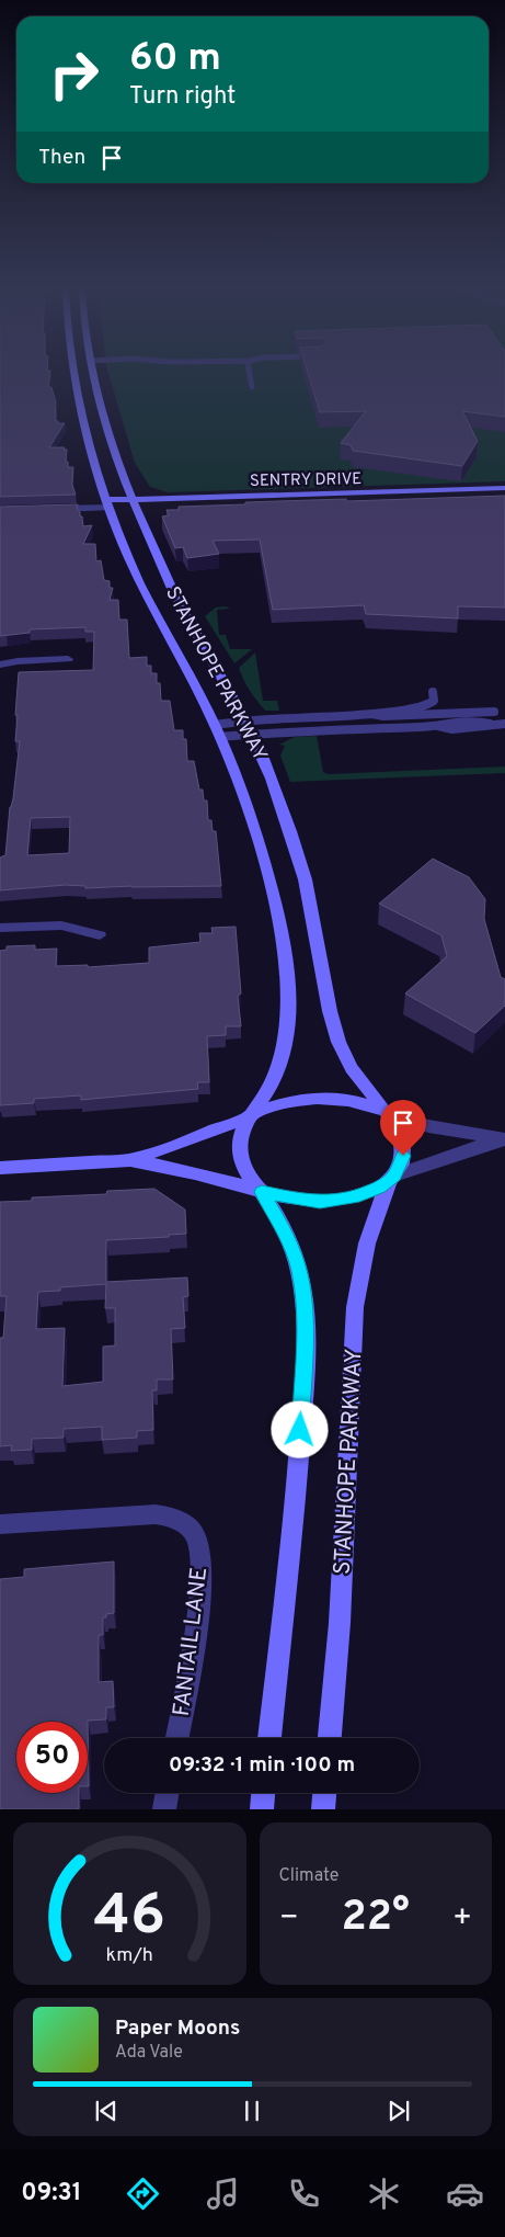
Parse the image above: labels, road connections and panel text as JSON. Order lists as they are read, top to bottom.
{
  "streets": {
    "main road": ["SENTRY DRIVE", "STANHOPE PARKWAY"],
    "street": ["FANTAIL LANE"]
  },
  "crossings": [
    ["SENTRY DRIVE", "STANHOPE PARKWAY"]
  ],
  "page": {
    "turn": ["60 m", "Turn right"],
    "then": "Then",
    "limit": "50",
    "trip": "09:32 · 1 min · 100 m",
    "tile": "Climate",
    "heat": ["−", "22°", "+"],
    "song": ["Paper Moons", "Ada Vale"],
    "tabs": "09:31",
    "gauge": ["46", "km/h"]
  }
}
